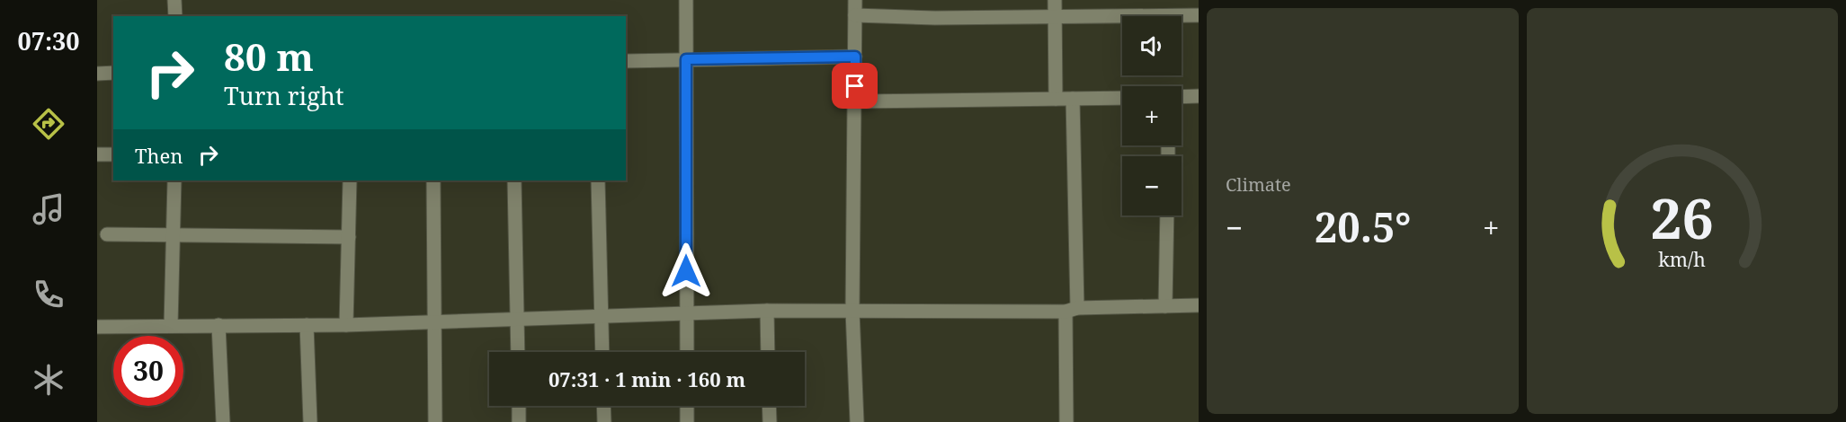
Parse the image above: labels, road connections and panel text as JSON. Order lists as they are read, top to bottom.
{
  "page": {
    "tabs": "07:30",
    "tile": "Climate",
    "map_buttons": ["+", "−"],
    "turn": ["80 m", "Turn right"],
    "then": "Then",
    "heat": ["−", "20.5°", "+"],
    "limit": "30",
    "trip": "07:31 · 1 min · 160 m",
    "gauge": ["26", "km/h"]
  }
}
